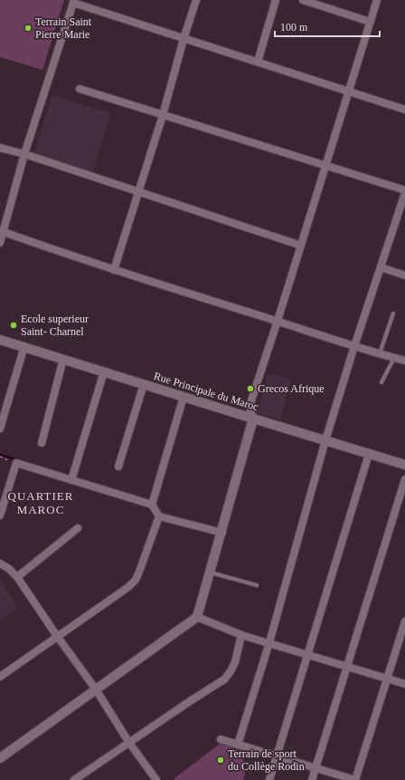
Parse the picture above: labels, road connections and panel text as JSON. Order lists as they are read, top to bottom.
{
  "streets": {
    "street": ["Rue Principale du Maroc"]
  },
  "districts": ["QUARTIER MAROC"],
  "places": [
    "Terrain Saint Pierre Marie",
    "Ecole superieur Saint- Charnel",
    "Grecos Afrique",
    "Terrain de sport du Collège Rodin"
  ],
  "scale_bar": "100 m"
}
